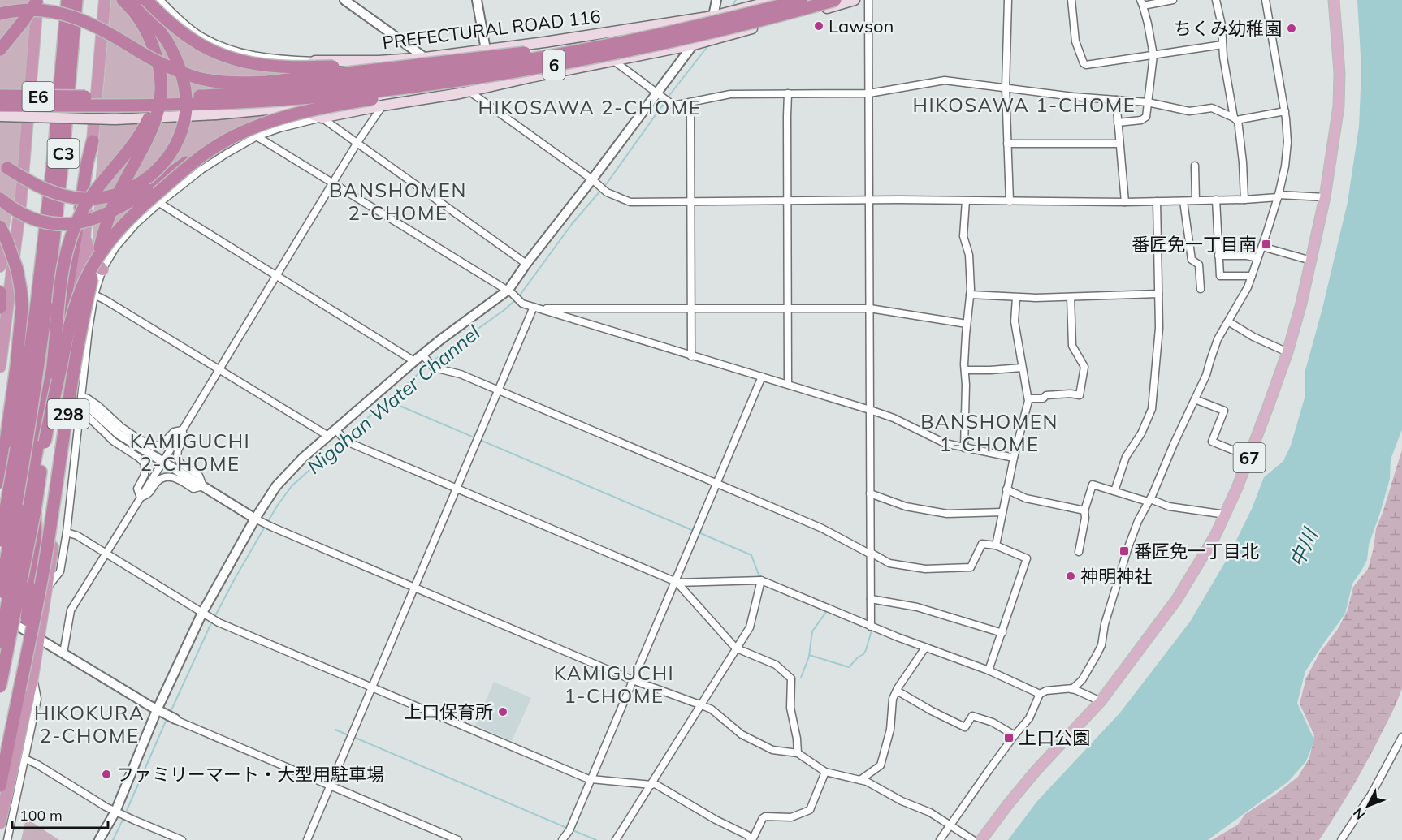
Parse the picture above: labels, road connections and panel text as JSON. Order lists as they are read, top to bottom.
{
  "streets": {
    "highway": [
      "6",
      "E6",
      "C3",
      "298"
    ],
    "main road": ["PREFECTURAL ROAD 116", "67"]
  },
  "crossings": [
    ["6", "E6"]
  ],
  "districts": [
    "HIKOSAWA 1-CHOME",
    "HIKOSAWA 2-CHOME",
    "BANSHOMEN 2-CHOME",
    "BANSHOMEN 1-CHOME",
    "KAMIGUCHI 2-CHOME",
    "KAMIGUCHI 1-CHOME",
    "HIKOKURA 2-CHOME"
  ],
  "water": ["Nigohan Water Channel", "中川"],
  "places": {
    "other": [
      "Lawson",
      "ちくみ幼稚園",
      "神明神社",
      "上口保育所",
      "ファミリーマート・大型用駐車場"
    ],
    "transit": ["番匠免一丁目南", "番匠免一丁目北", "上口公園"]
  },
  "scale_bar": "100 m",
  "north": "bottom left"
}
